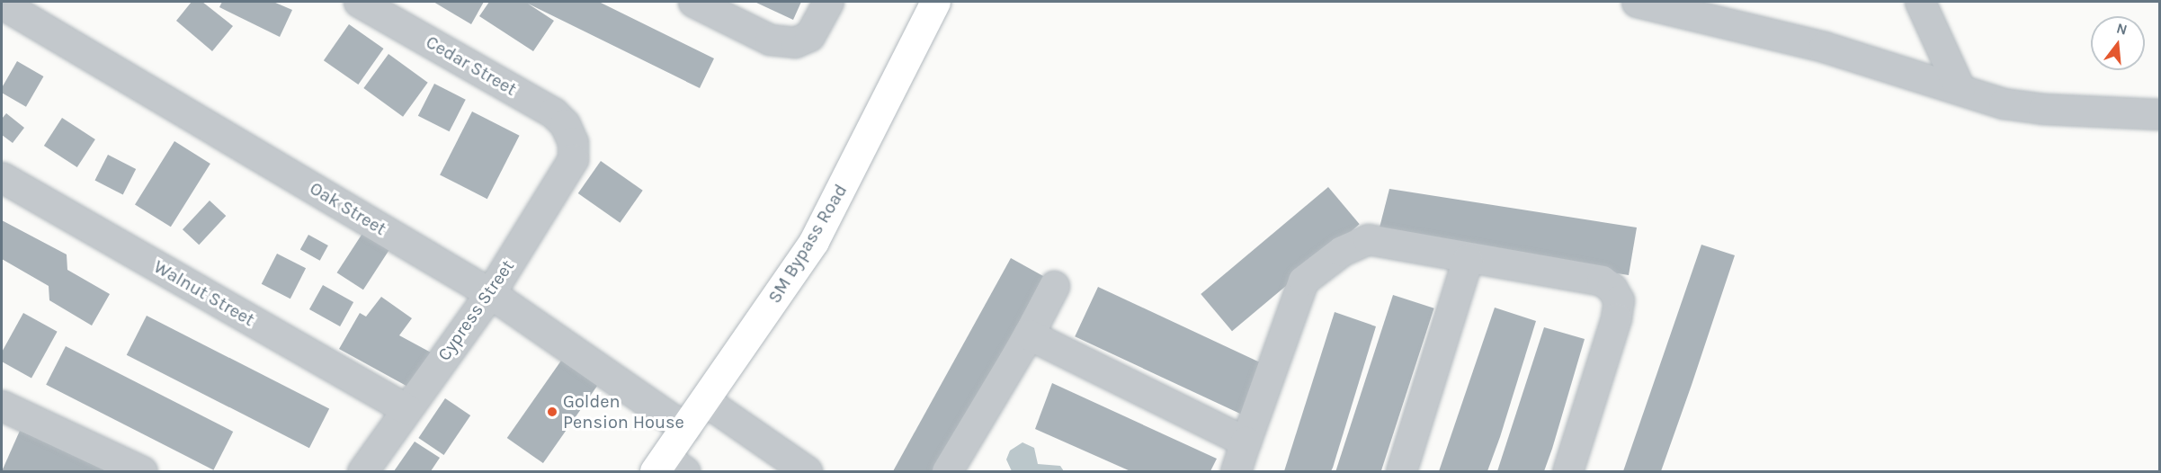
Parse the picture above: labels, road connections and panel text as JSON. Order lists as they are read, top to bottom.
{
  "streets": {
    "street": [
      "Cedar Street",
      "Oak Street",
      "SM Bypass Road",
      "Walnut Street",
      "Cypress Street"
    ]
  },
  "crossings": [
    ["Cedar Street", "Cypress Street"],
    ["Oak Street", "SM Bypass Road"],
    ["Oak Street", "Cypress Street"],
    ["Walnut Street", "Cypress Street"]
  ],
  "places": ["Golden Pension House"],
  "north": "top"
}
